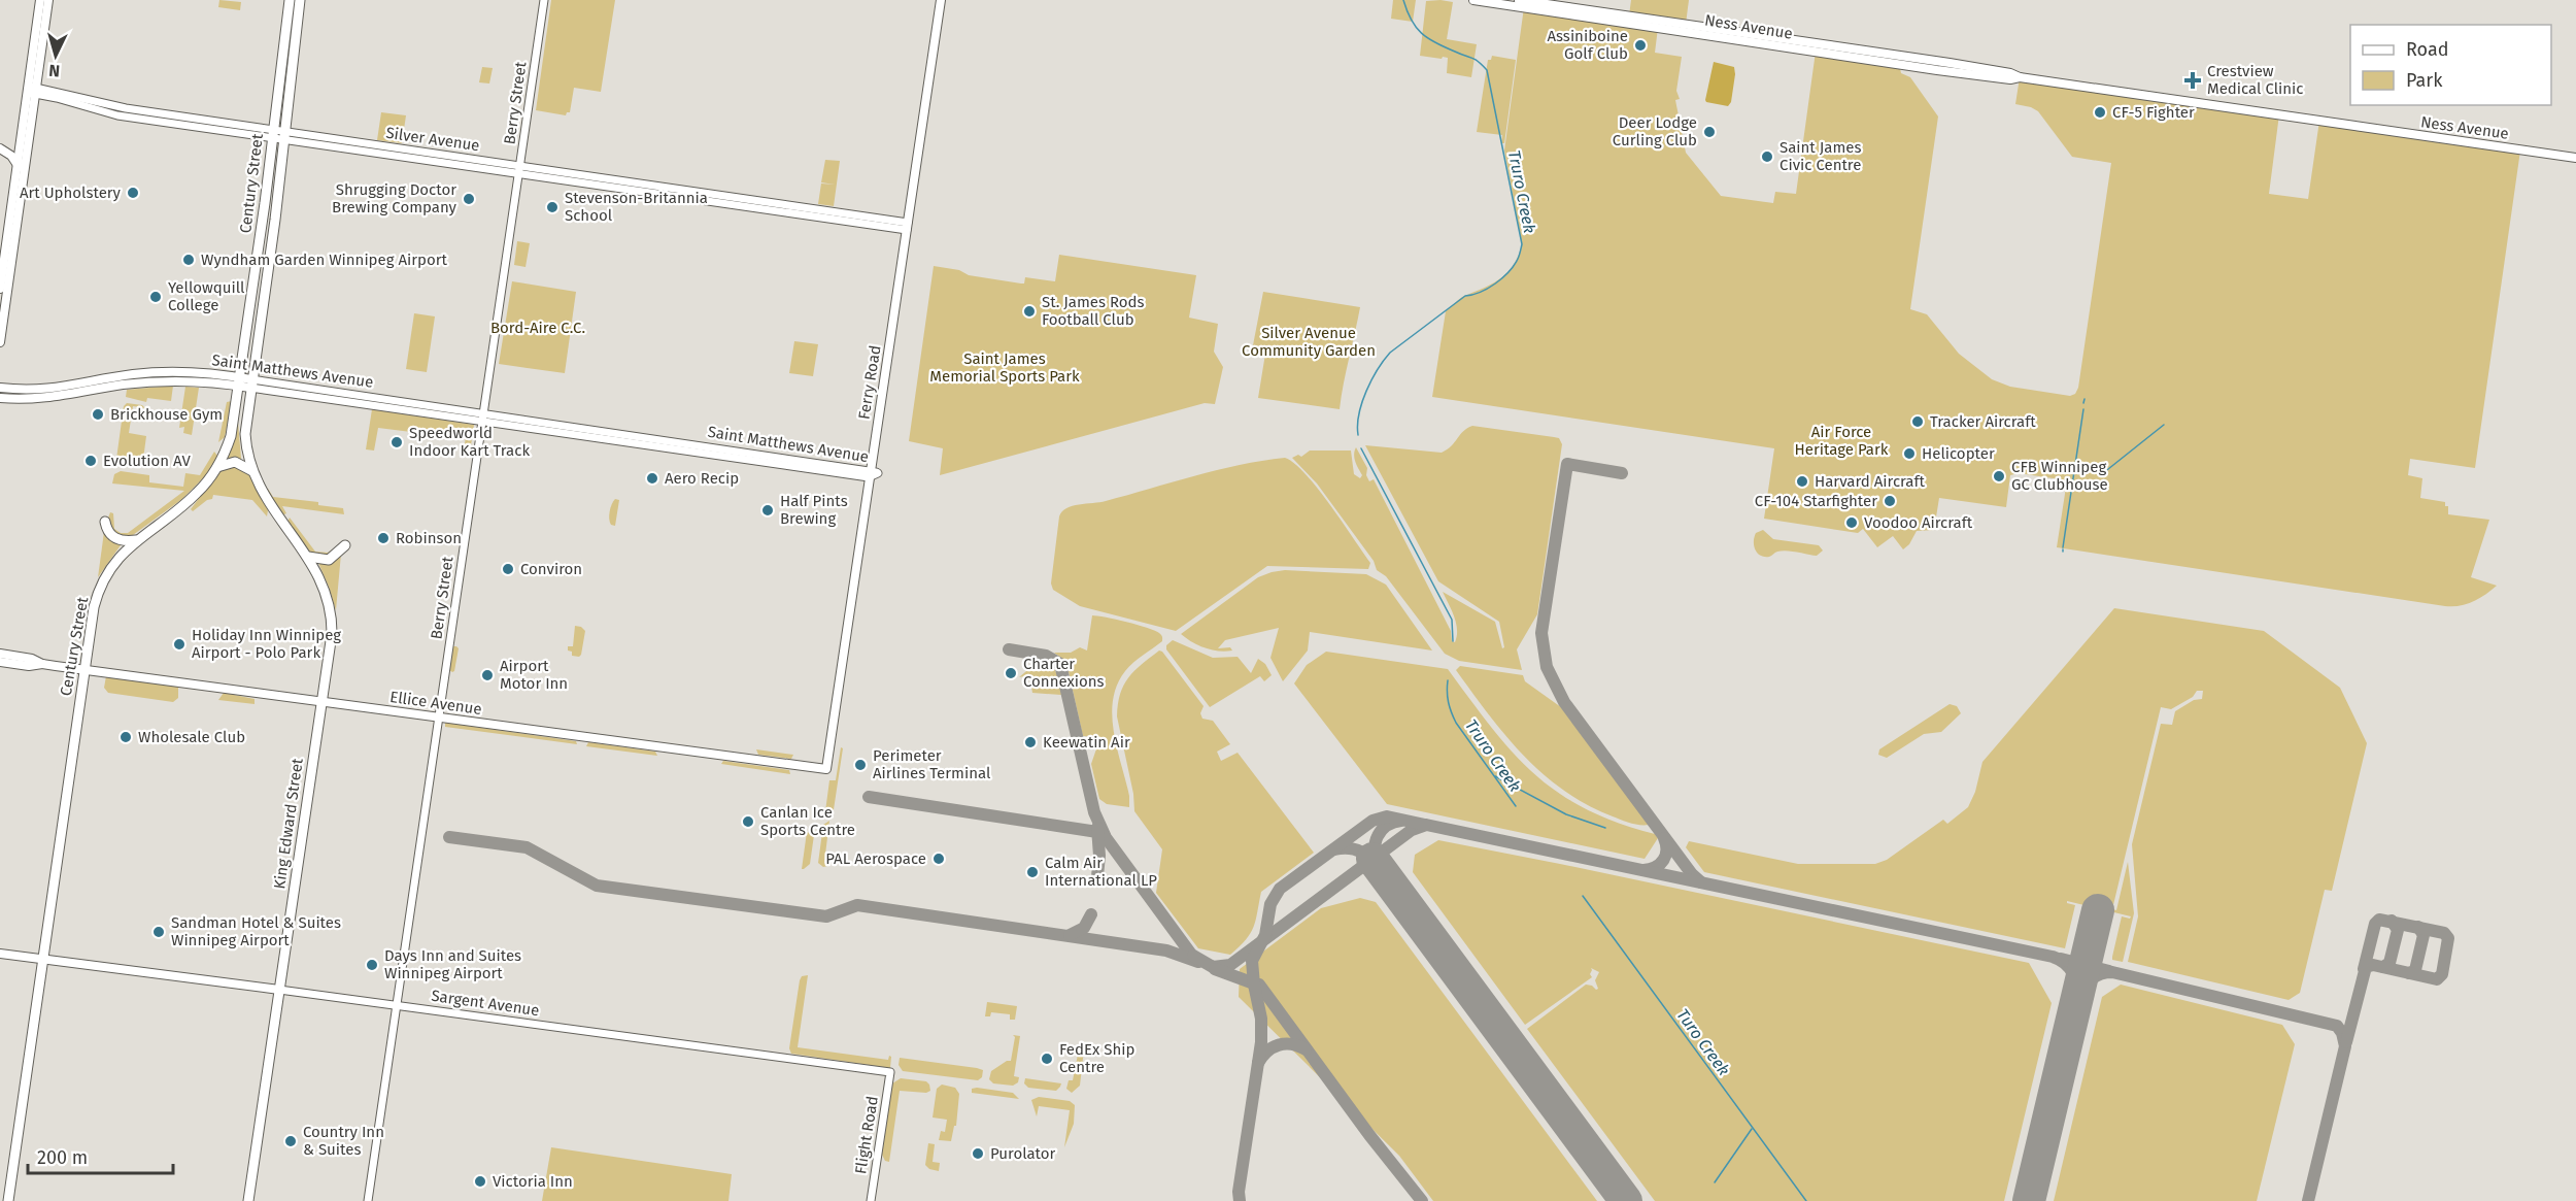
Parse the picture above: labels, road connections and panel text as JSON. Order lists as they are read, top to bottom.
{
  "streets": {
    "main road": [
      "Ness Avenue",
      "Century Street",
      "Saint Matthews Avenue",
      "Ferry Road",
      "Ellice Avenue",
      "King Edward Street",
      "Sargent Avenue"
    ],
    "street": ["Berry Street", "Silver Avenue", "Flight Road"]
  },
  "crossings": [
    ["Berry Street", "Silver Avenue"],
    ["Berry Street", "Saint Matthews Avenue"],
    ["Berry Street", "Ellice Avenue"],
    ["Berry Street", "Sargent Avenue"],
    ["Silver Avenue", "Century Street"],
    ["Silver Avenue", "Ferry Road"],
    ["Century Street", "Saint Matthews Avenue"],
    ["Century Street", "Ellice Avenue"],
    ["Century Street", "King Edward Street"],
    ["Century Street", "Sargent Avenue"],
    ["Saint Matthews Avenue", "Ferry Road"],
    ["Ferry Road", "Ellice Avenue"],
    ["Ellice Avenue", "King Edward Street"],
    ["King Edward Street", "Sargent Avenue"],
    ["Sargent Avenue", "Flight Road"]
  ],
  "water": ["Truro Creek", "Turo Creek"],
  "parks": [
    "Bord-Aire C.C.",
    "Silver Avenue Community Garden",
    "Saint James Memorial Sports Park",
    "Air Force Heritage Park"
  ],
  "places": {
    "other": [
      "Assiniboine Golf Club",
      "CF-5 Fighter",
      "Deer Lodge Curling Club",
      "Saint James Civic Centre",
      "Art Upholstery",
      "Shrugging Doctor Brewing Company",
      "Stevenson-Britannia School",
      "Wyndham Garden Winnipeg Airport",
      "Yellowquill College",
      "St. James Rods Football Club",
      "Brickhouse Gym",
      "Tracker Aircraft",
      "Speedworld Indoor Kart Track",
      "Helicopter",
      "Evolution AV",
      "CFB Winnipeg GC Clubhouse",
      "Aero Recip",
      "Harvard Aircraft",
      "CF-104 Starfighter",
      "Half Pints Brewing",
      "Voodoo Aircraft",
      "Robinson",
      "Conviron",
      "Holiday Inn Winnipeg Airport - Polo Park",
      "Charter Connexions",
      "Airport Motor Inn",
      "Wholesale Club",
      "Keewatin Air",
      "Perimeter Airlines Terminal",
      "Canlan Ice Sports Centre",
      "PAL Aerospace",
      "Calm Air International LP",
      "Sandman Hotel & Suites Winnipeg Airport",
      "Days Inn and Suites Winnipeg Airport",
      "FedEx Ship Centre",
      "Country Inn & Suites",
      "Purolator",
      "Victoria Inn"
    ],
    "health": ["Crestview Medical Clinic"]
  },
  "legend": ["Road", "Park"],
  "scale_bar": "200 m",
  "north": "bottom"
}
